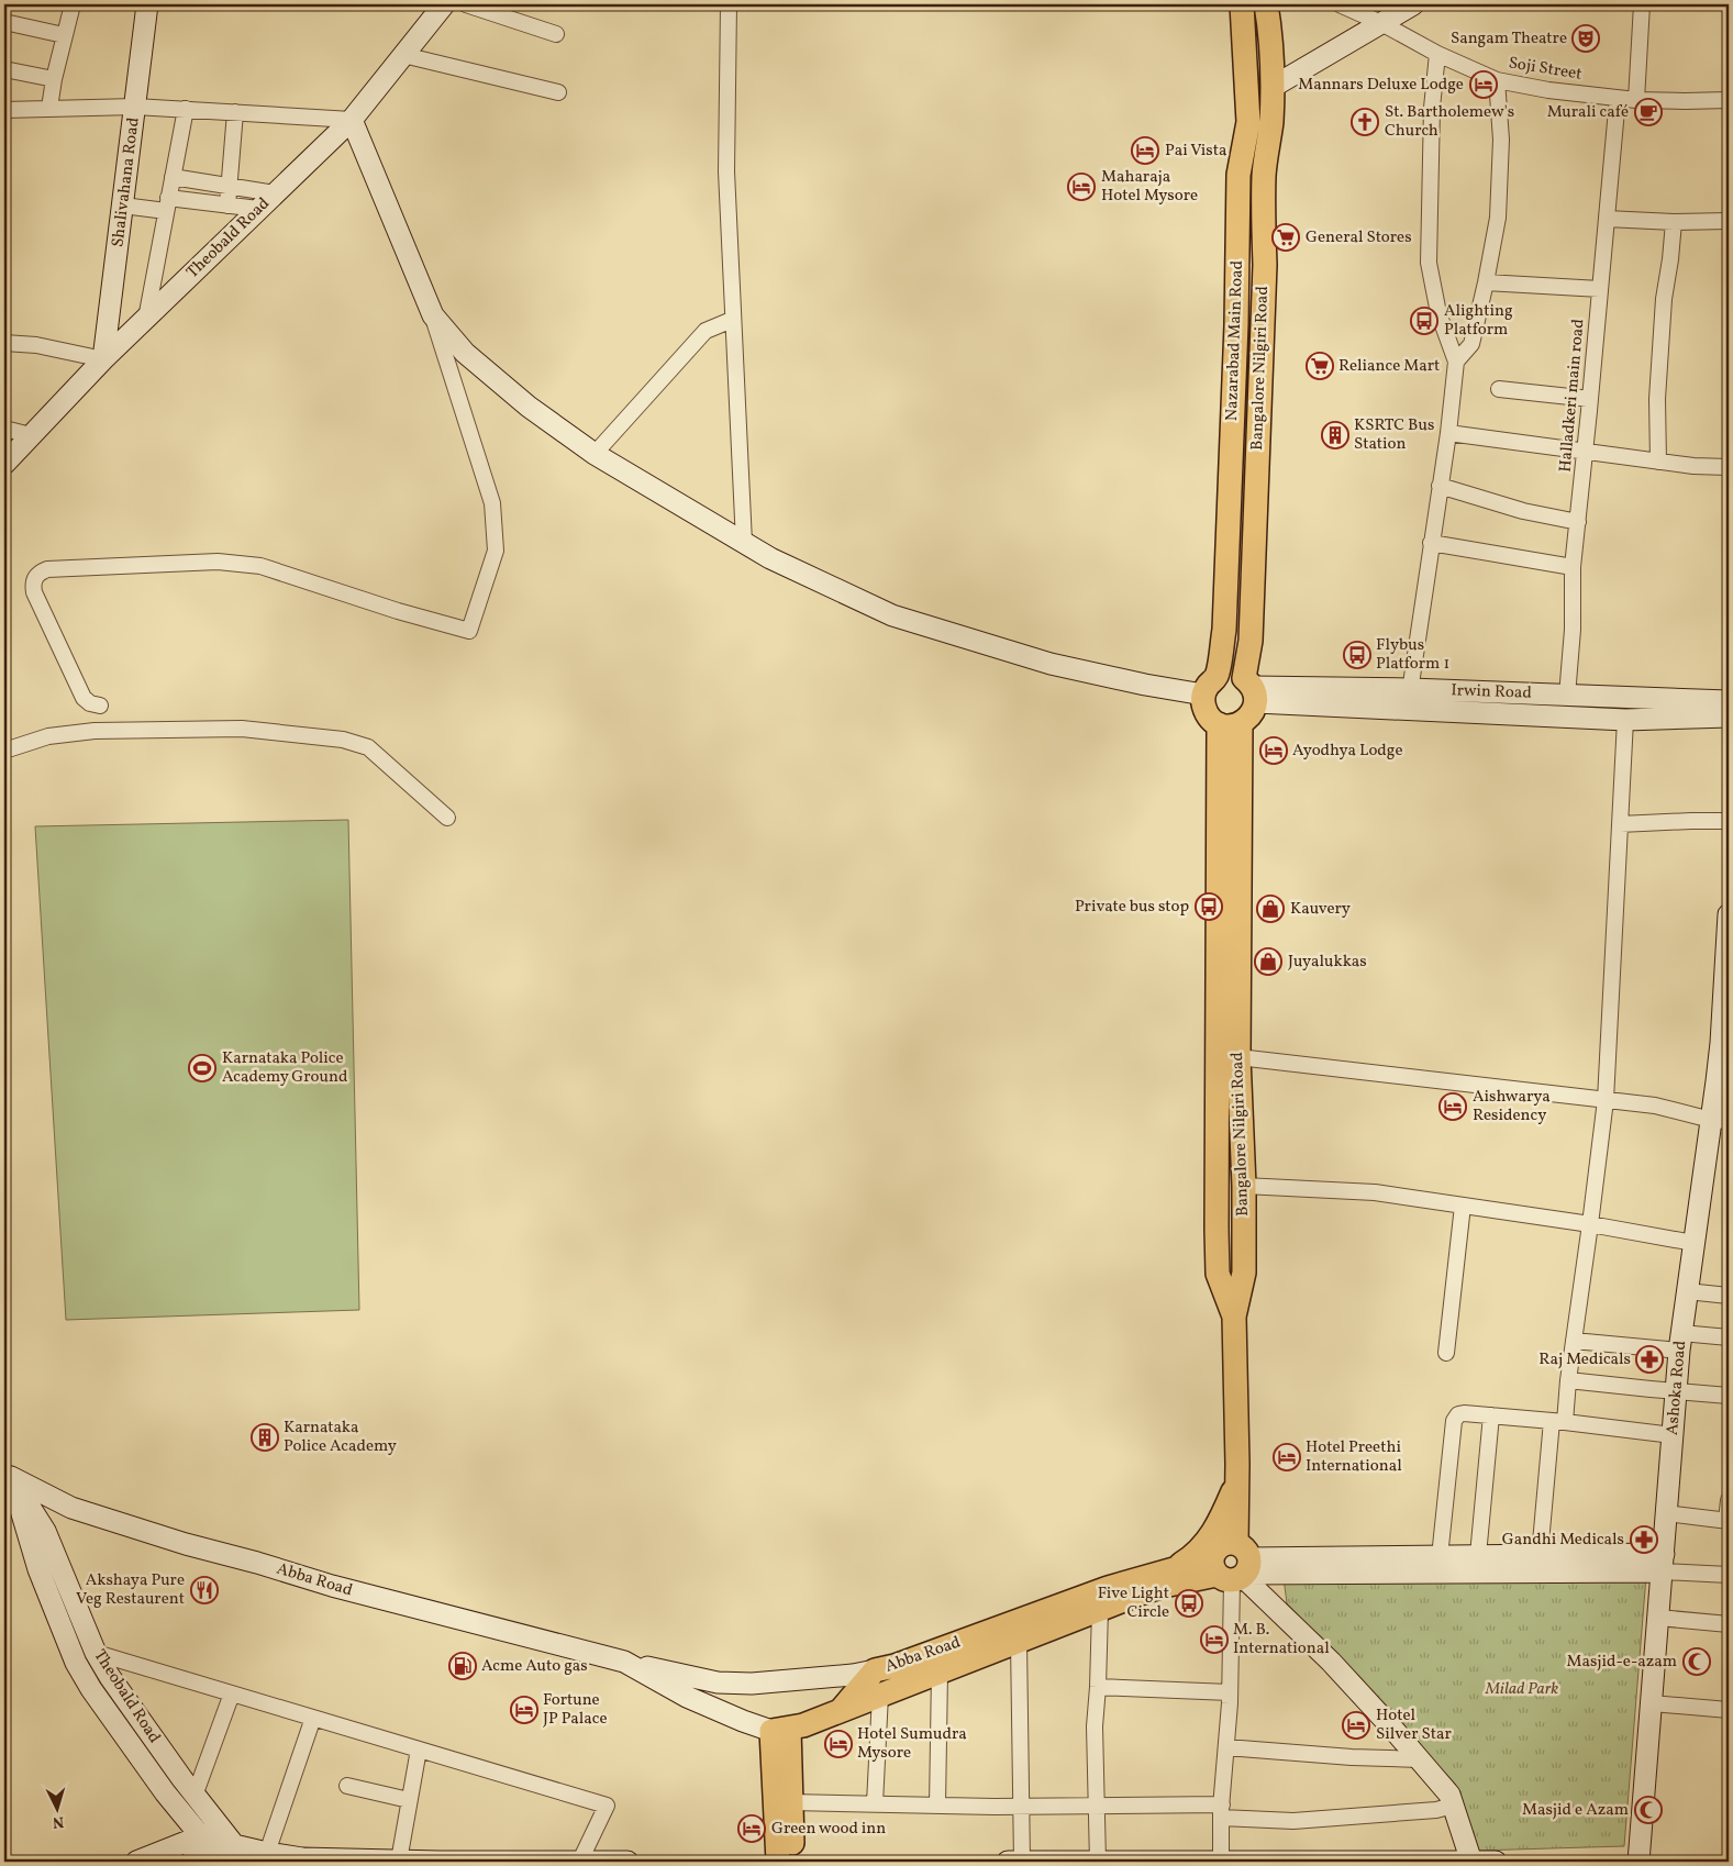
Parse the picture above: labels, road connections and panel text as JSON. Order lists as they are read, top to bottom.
{
  "streets": {
    "main road": [
      "Shalivahana Road",
      "Theobald Road",
      "Nazarabad Main Road",
      "Bangalore Nilgiri Road",
      "Irwin Road",
      "Ashoka Road",
      "Abba Road"
    ],
    "street": ["Soji Street", "Halladkeri main road"]
  },
  "crossings": [
    ["Soji Street", "Halladkeri main road"],
    ["Shalivahana Road", "Theobald Road"],
    ["Theobald Road", "Abba Road"],
    ["Bangalore Nilgiri Road", "Irwin Road"],
    ["Bangalore Nilgiri Road", "Abba Road"],
    ["Halladkeri main road", "Irwin Road"]
  ],
  "parks": ["Milad Park"],
  "places": {
    "theatre": ["Sangam Theatre"],
    "hotel": [
      "Mannars Deluxe Lodge",
      "Pai Vista",
      "Maharaja Hotel Mysore",
      "Ayodhya Lodge",
      "Aishwarya Residency",
      "Hotel Preethi International",
      "M. B. International",
      "Fortune JP Palace",
      "Hotel Silver Star",
      "Hotel Sumudra Mysore",
      "Green wood inn"
    ],
    "cafe": ["Murali café"],
    "church": ["St. Bartholemew's Church"],
    "supermarket": ["General Stores", "Reliance Mart"],
    "bus stop": [
      "Alighting Platform",
      "Flybus Platform 1",
      "Private bus stop",
      "Five Light Circle"
    ],
    "building": ["KSRTC Bus Station", "Karnataka Police Academy"],
    "shop": ["Kauvery", "Juyalukkas"],
    "sports": ["Karnataka Police Academy Ground"],
    "pharmacy": ["Raj Medicals", "Gandhi Medicals"],
    "restaurant": ["Akshaya Pure Veg Restaurent"],
    "mosque": ["Masjid-e-azam", "Masjid e Azam"],
    "fuel station": ["Acme Auto gas"]
  },
  "north": "bottom"
}
